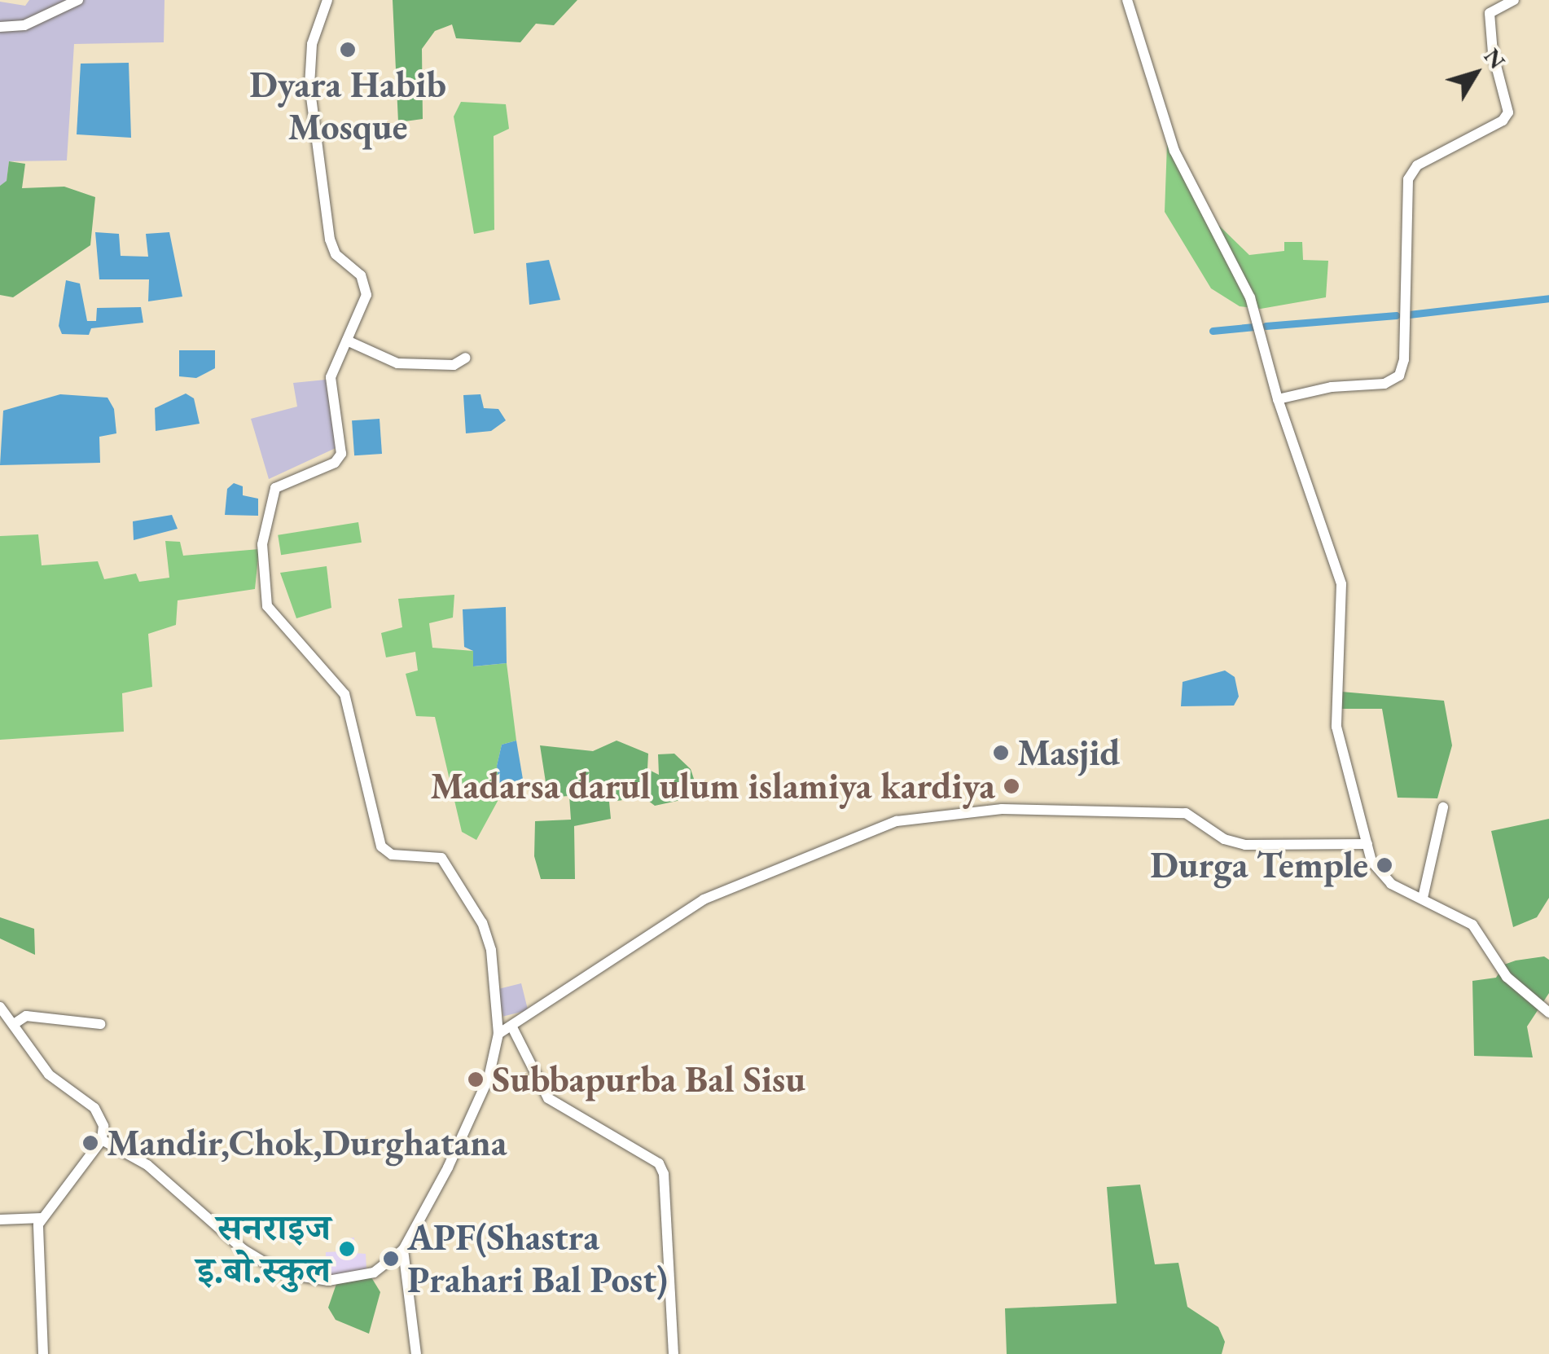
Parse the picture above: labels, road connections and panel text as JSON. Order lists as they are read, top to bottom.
{
  "places": [
    "Dyara Habib Mosque",
    "Masjid",
    "Madarsa darul ulum islamiya kardiya",
    "Durga Temple",
    "Subbapurba Bal Sisu",
    "Mandir,Chok,Durghatana",
    "सनराइज इ.बाे.स्कुल",
    "APF(Shastra Prahari Bal Post)"
  ],
  "north": "top right"
}
